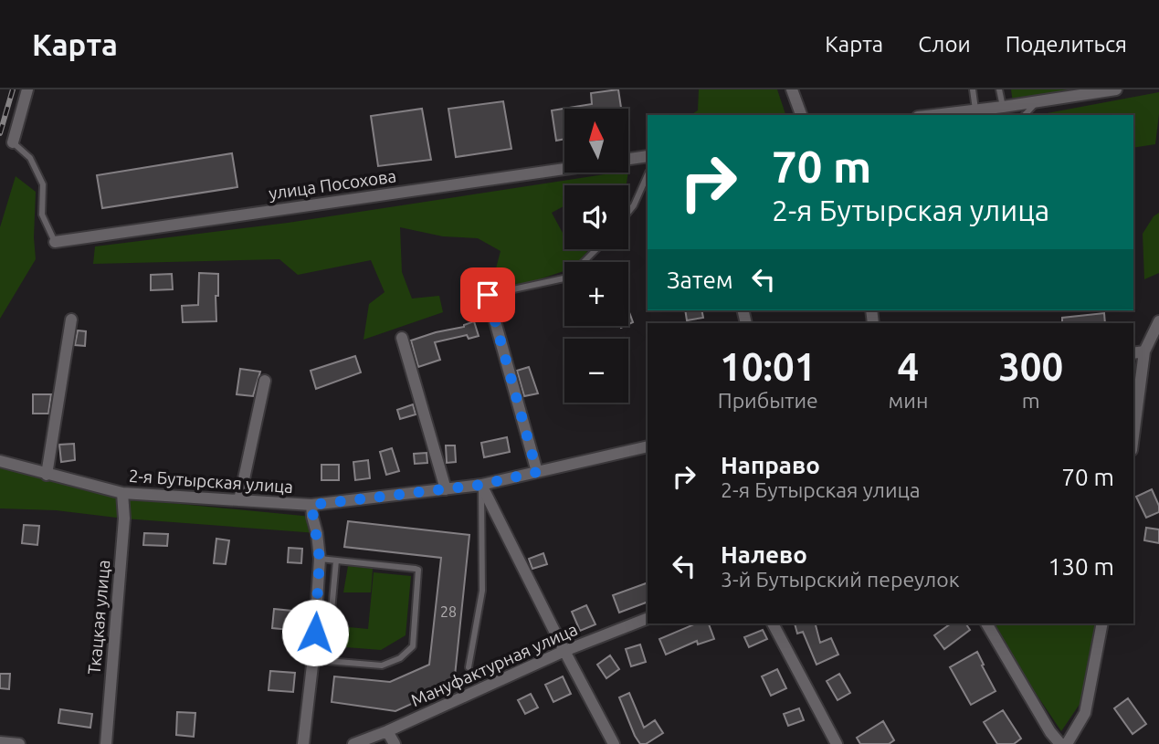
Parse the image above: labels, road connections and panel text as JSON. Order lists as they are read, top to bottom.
{
  "streets": {
    "street": [
      "улица Посохова",
      "2-я Бутырская улица",
      "Ткацкая улица",
      "Мануфактурная улица"
    ]
  },
  "crossings": [
    ["2-я Бутырская улица", "Ткацкая улица"]
  ],
  "house_numbers": ["28"],
  "north": "top",
  "page": {
    "header": "Карта",
    "nav": ["Карта", "Слои", "Поделиться"],
    "map_buttons": ["+", "−"],
    "turn": ["70 m", "2-я Бутырская улица"],
    "then": "Затем",
    "eta": [
      "10:01",
      "Прибытие",
      "4",
      "мин",
      "300",
      "m"
    ],
    "list": [
      {
        "name": "Направо",
        "note": "2-я Бутырская улица",
        "value": "70 m"
      },
      {
        "name": "Налево",
        "note": "3-й Бутырский переулок",
        "value": "130 m"
      }
    ]
  }
}
